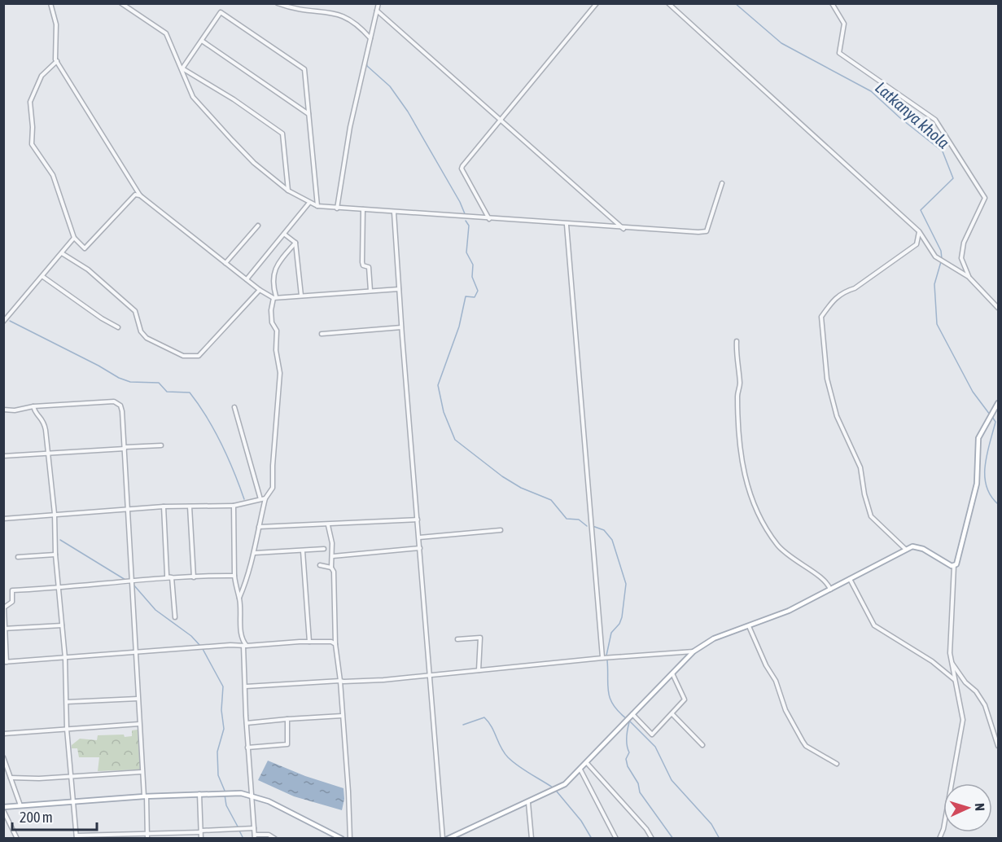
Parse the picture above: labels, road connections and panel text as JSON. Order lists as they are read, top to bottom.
{
  "water": ["Latkanya khola"],
  "scale_bar": "200 m",
  "north": "right"
}
